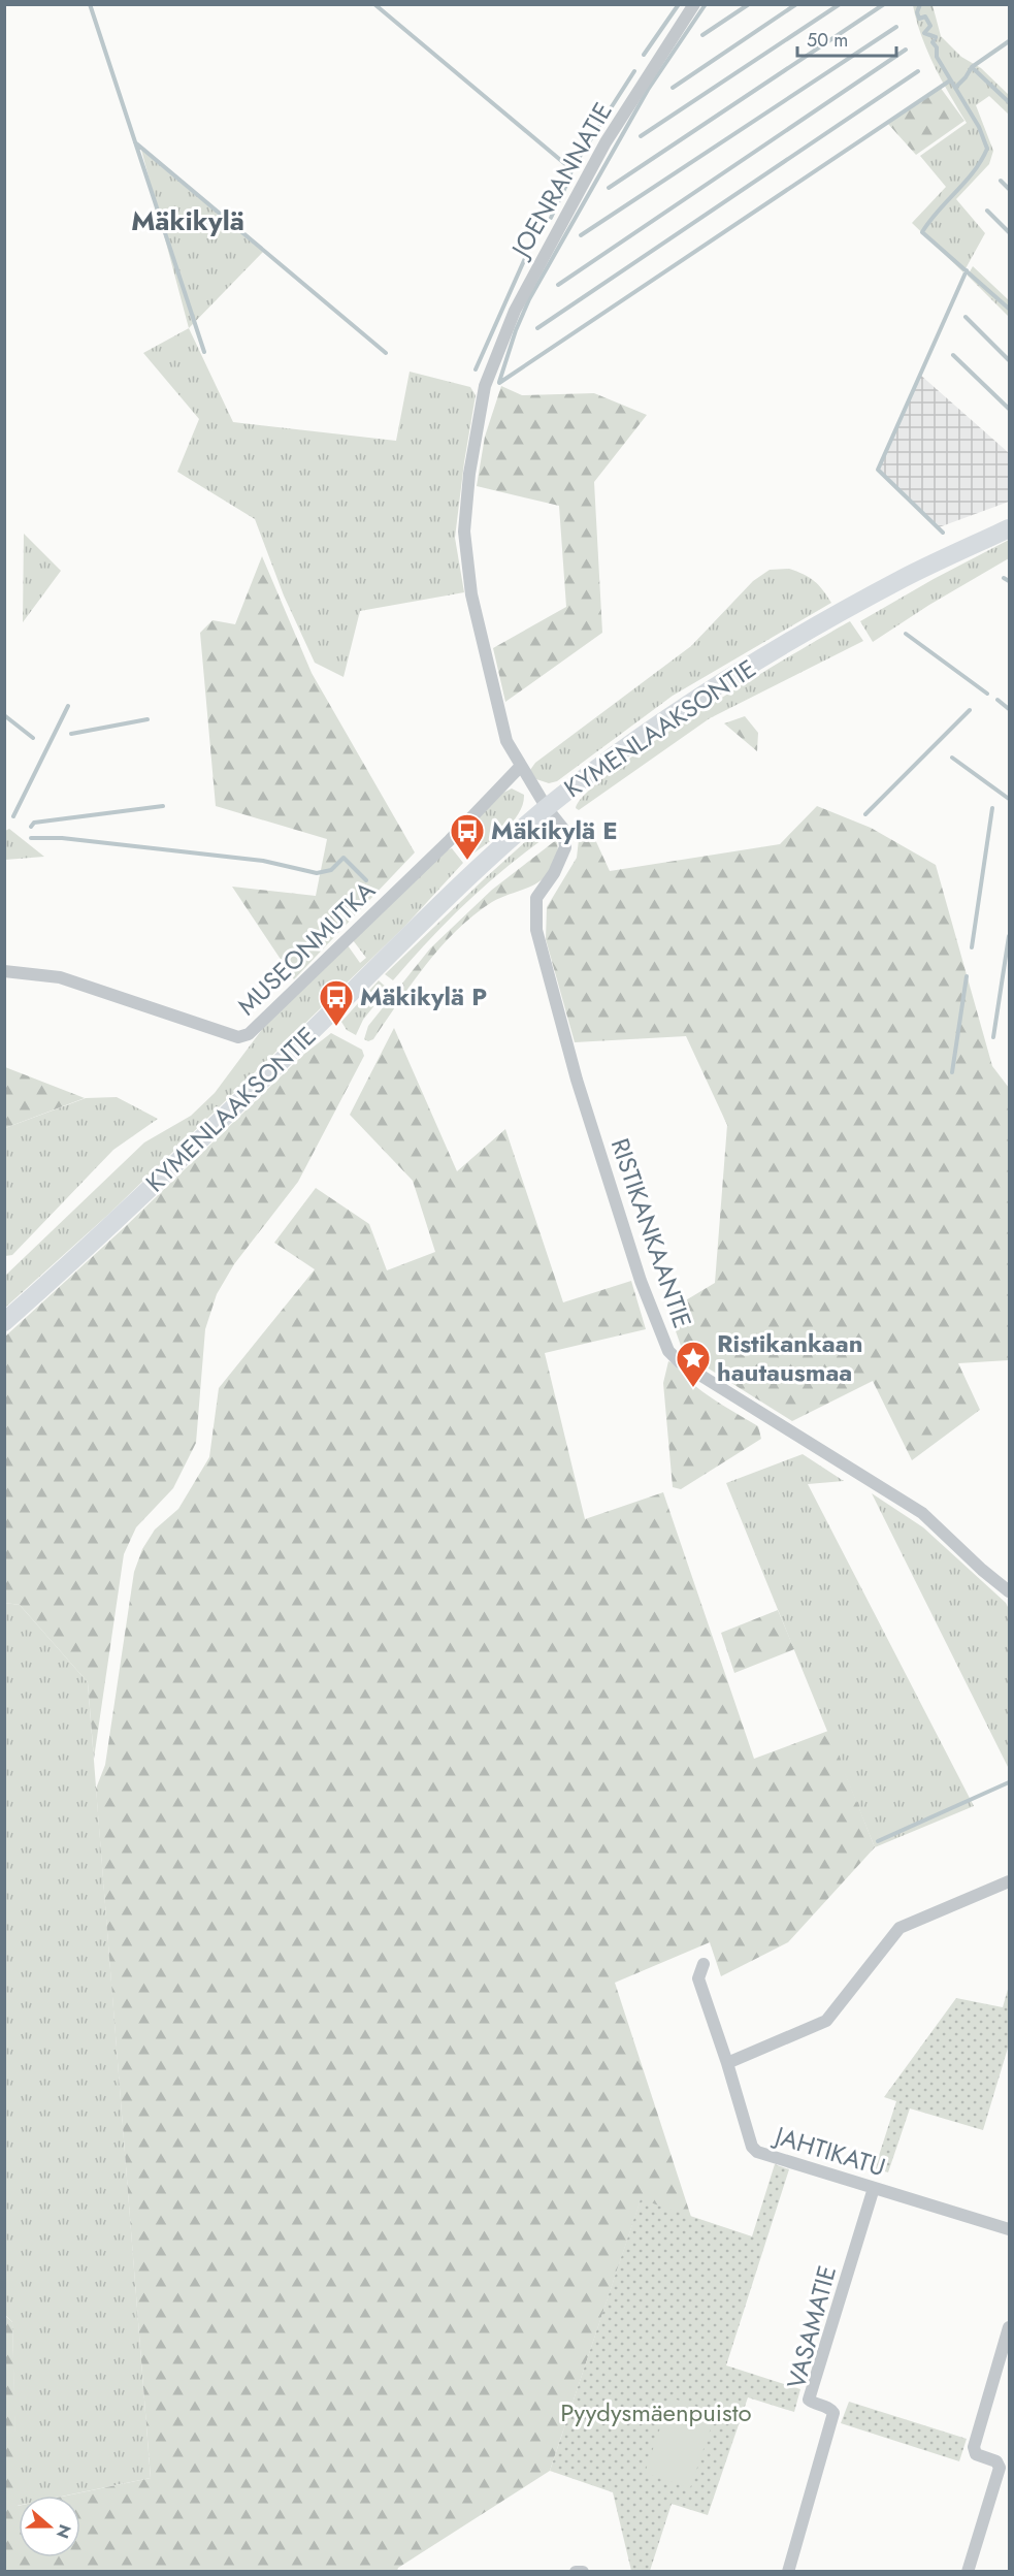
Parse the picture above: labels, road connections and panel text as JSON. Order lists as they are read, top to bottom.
{
  "streets": {
    "main road": ["KYMENLAAKSONTIE"],
    "street": [
      "JOENRANNATIE",
      "MUSEONMUTKA",
      "RISTIKANKAANTIE",
      "JAHTIKATU",
      "VASAMATIE"
    ]
  },
  "crossings": [
    ["JOENRANNATIE", "MUSEONMUTKA"],
    ["JOENRANNATIE", "RISTIKANKAANTIE"],
    ["KYMENLAAKSONTIE", "RISTIKANKAANTIE"],
    ["MUSEONMUTKA", "RISTIKANKAANTIE"],
    ["JAHTIKATU", "VASAMATIE"]
  ],
  "districts": ["Mäkikylä"],
  "parks": ["Pyydysmäenpuisto"],
  "places": {
    "bus stop": ["Mäkikylä E", "Mäkikylä P"],
    "place": ["Ristikankaan hautausmaa"]
  },
  "scale_bar": "50 m",
  "north": "right"
}
